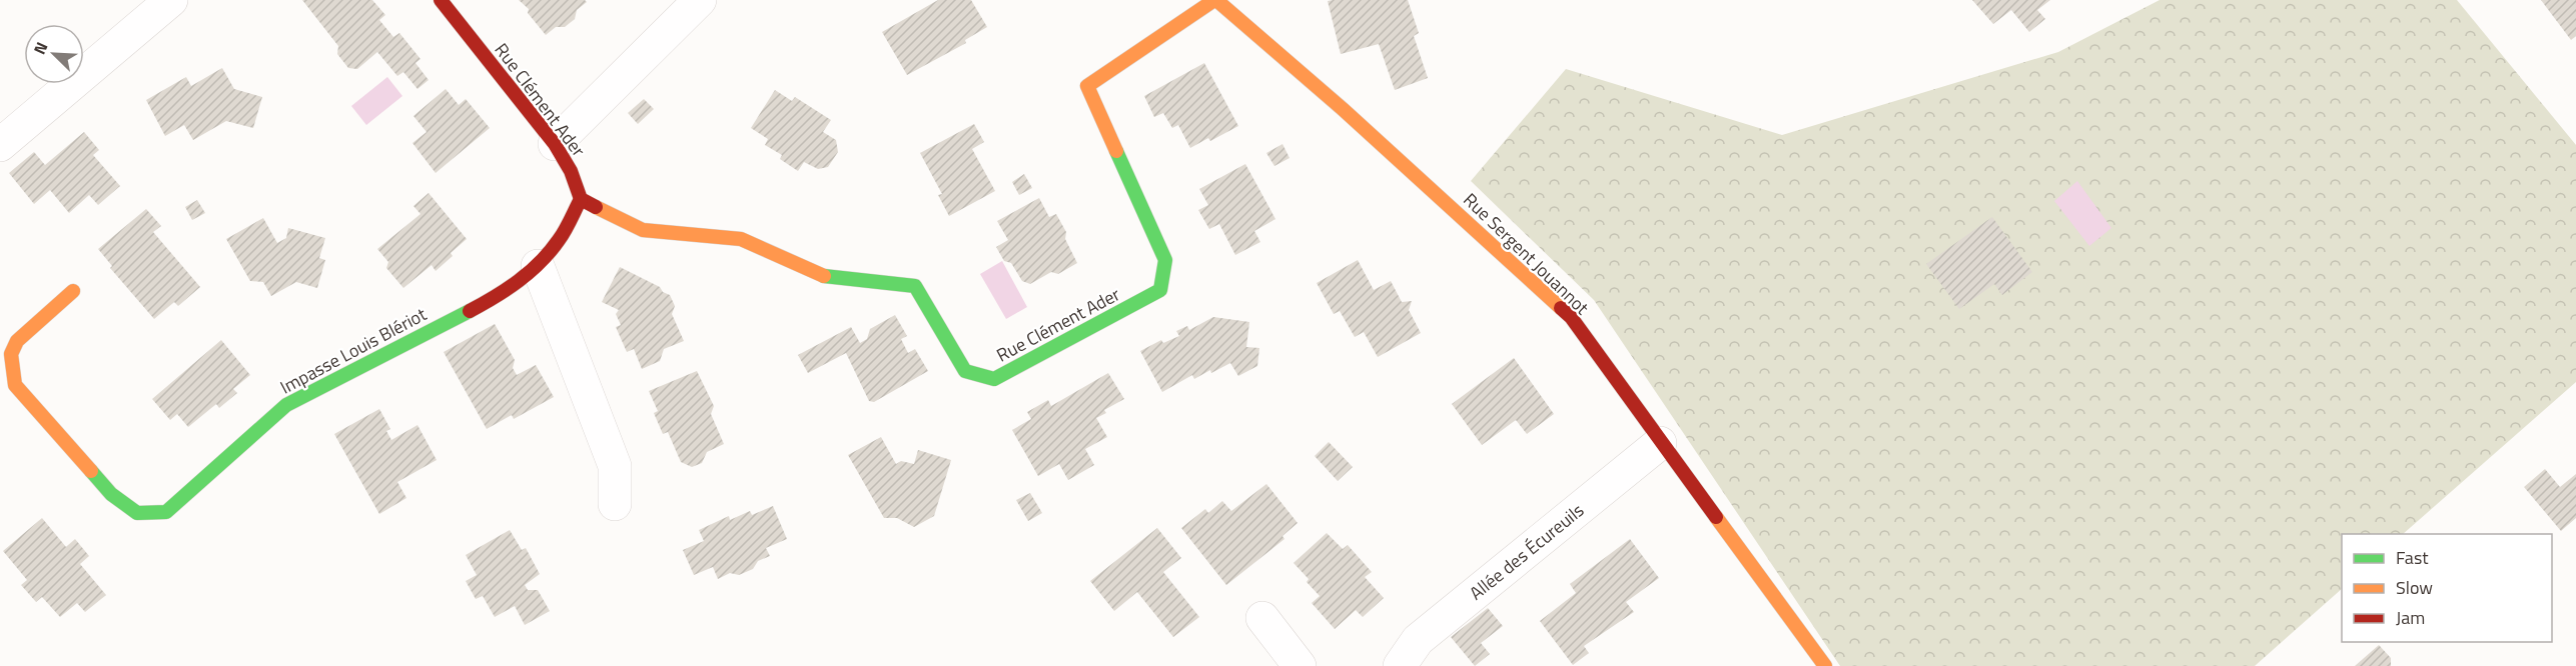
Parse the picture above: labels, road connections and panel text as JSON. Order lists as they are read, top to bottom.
{
  "streets": {
    "street": [
      "Rue Clément Ader",
      "Rue Sergent Jouannot",
      "Impasse Louis Blériot",
      "Allée des Écureuils"
    ]
  },
  "crossings": [
    ["Rue Clément Ader", "Rue Sergent Jouannot"],
    ["Rue Clément Ader", "Impasse Louis Blériot"],
    ["Rue Sergent Jouannot", "Allée des Écureuils"]
  ],
  "legend": ["Fast", "Slow", "Jam"],
  "north": "top left"
}
